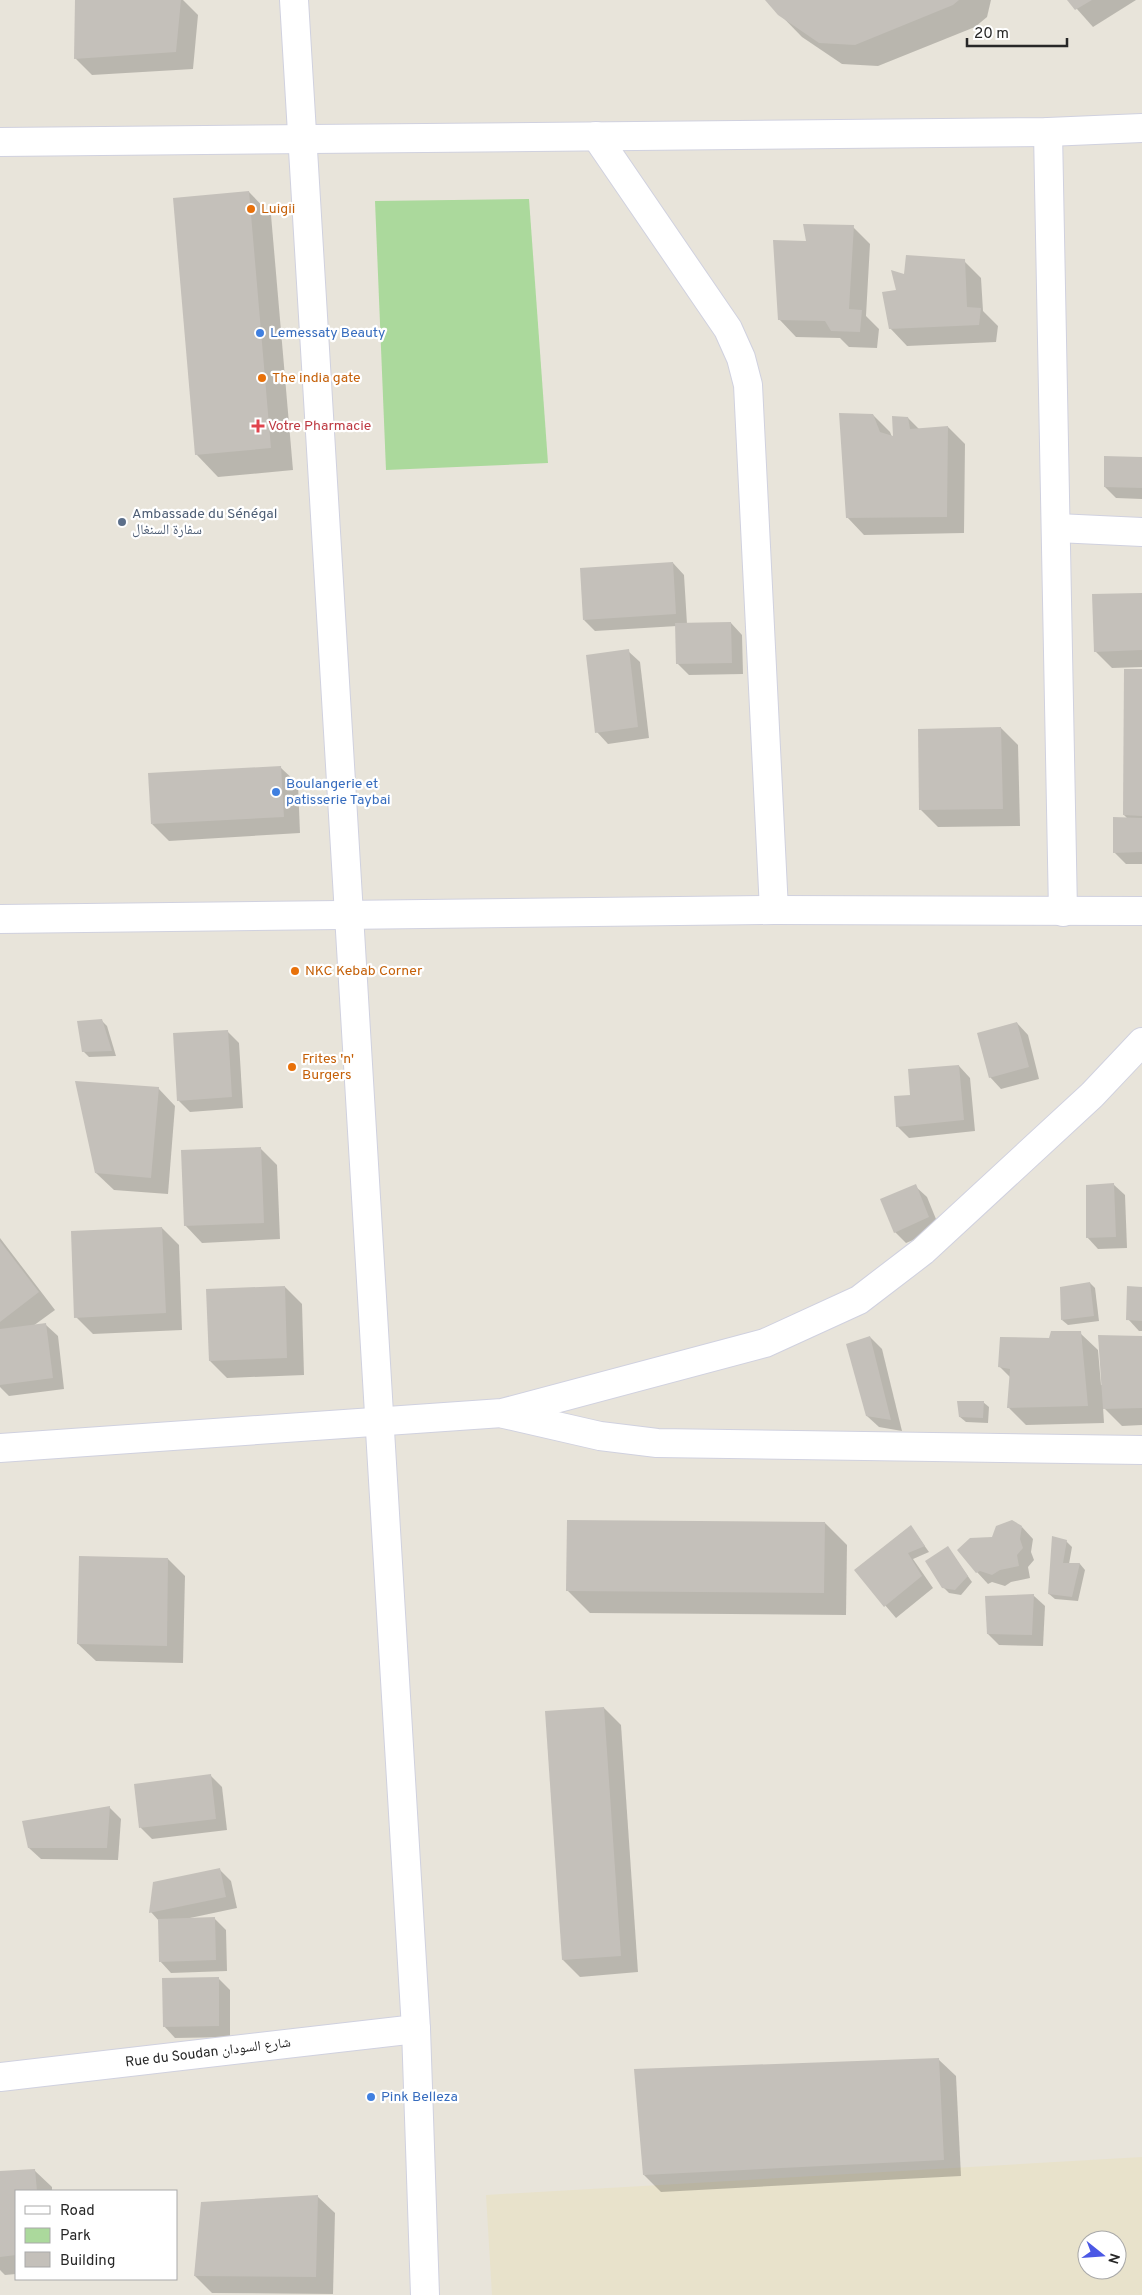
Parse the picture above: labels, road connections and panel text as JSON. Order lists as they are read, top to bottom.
{
  "streets": {
    "street": ["Rue du Soudan شارع السودان"]
  },
  "places": {
    "other": [
      "Luigii",
      "Lemessaty Beauty",
      "The india gate",
      "Ambassade du Sénégal سفارة السنغال",
      "Boulangerie et patisserie Taybai",
      "NKC Kebab Corner",
      "Frites 'n' Burgers",
      "Pink Belleza"
    ],
    "health": ["Votre Pharmacie"]
  },
  "legend": ["Road", "Park", "Building"],
  "scale_bar": "20 m",
  "north": "right"
}
